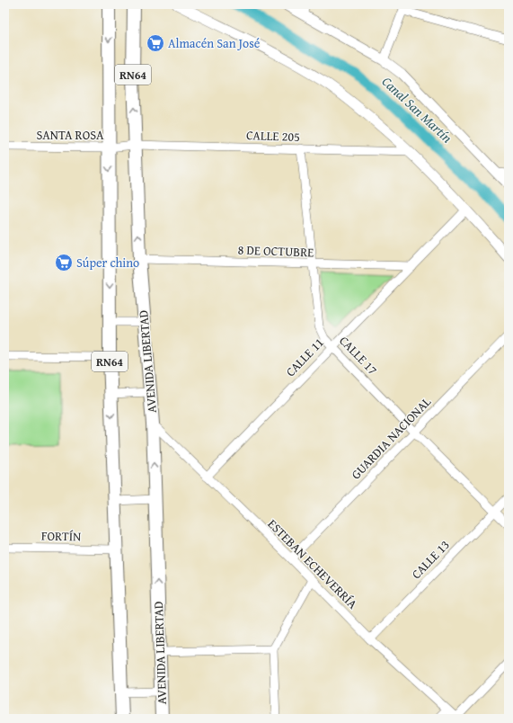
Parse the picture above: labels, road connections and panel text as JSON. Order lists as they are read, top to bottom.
{
  "streets": {
    "main road": ["RN64", "AVENIDA LIBERTAD"],
    "street": [
      "SANTA ROSA",
      "CALLE 205",
      "8 DE OCTUBRE",
      "CALLE 17",
      "CALLE 11",
      "GUARDIA NACIONAL",
      "FORTÍN",
      "CALLE 13",
      "ESTEBAN ECHEVERRÍA"
    ]
  },
  "crossings": [
    ["RN64", "SANTA ROSA"],
    ["RN64", "FORTÍN"],
    ["SANTA ROSA", "CALLE 205"],
    ["SANTA ROSA", "AVENIDA LIBERTAD"],
    ["CALLE 205", "CALLE 17"],
    ["CALLE 205", "AVENIDA LIBERTAD"],
    ["8 DE OCTUBRE", "CALLE 17"],
    ["8 DE OCTUBRE", "CALLE 11"],
    ["8 DE OCTUBRE", "AVENIDA LIBERTAD"],
    ["CALLE 17", "CALLE 11"],
    ["CALLE 17", "GUARDIA NACIONAL"],
    ["CALLE 17", "CALLE 13"],
    ["CALLE 11", "ESTEBAN ECHEVERRÍA"],
    ["AVENIDA LIBERTAD", "ESTEBAN ECHEVERRÍA"],
    ["GUARDIA NACIONAL", "ESTEBAN ECHEVERRÍA"],
    ["CALLE 13", "ESTEBAN ECHEVERRÍA"]
  ],
  "water": ["Canal San Martín"],
  "places": {
    "supermarket": ["Almacén San José", "Súper chino"]
  }
}
